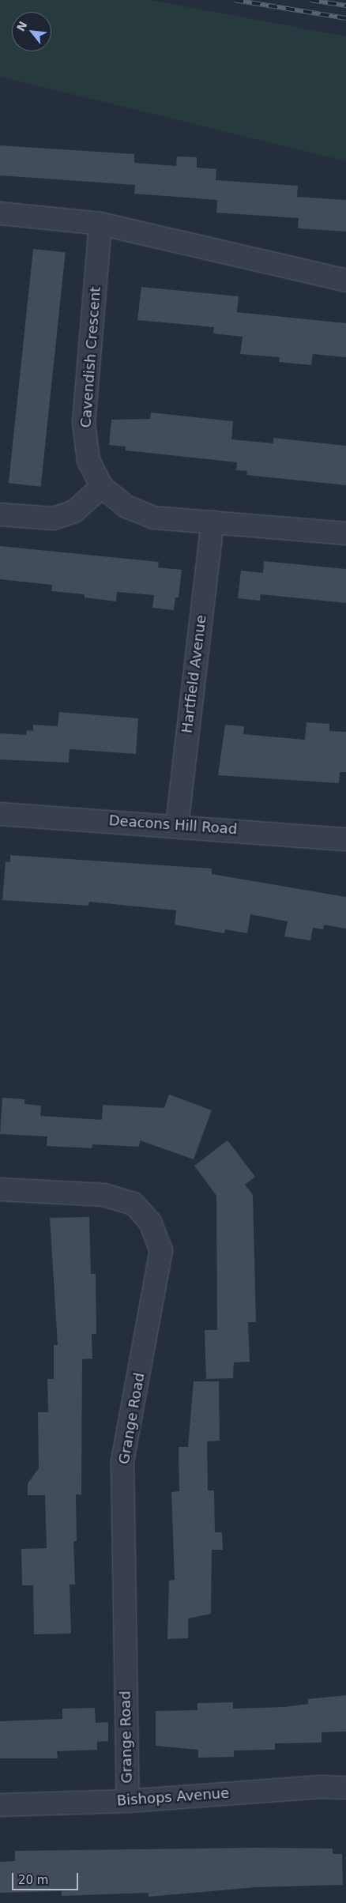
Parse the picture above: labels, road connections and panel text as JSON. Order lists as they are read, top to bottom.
{
  "streets": {
    "street": [
      "Cavendish Crescent",
      "Hartfield Avenue",
      "Deacons Hill Road",
      "Grange Road",
      "Bishops Avenue"
    ]
  },
  "crossings": [
    ["Hartfield Avenue", "Deacons Hill Road"],
    ["Grange Road", "Bishops Avenue"]
  ],
  "scale_bar": "20 m",
  "north": "top left"
}
